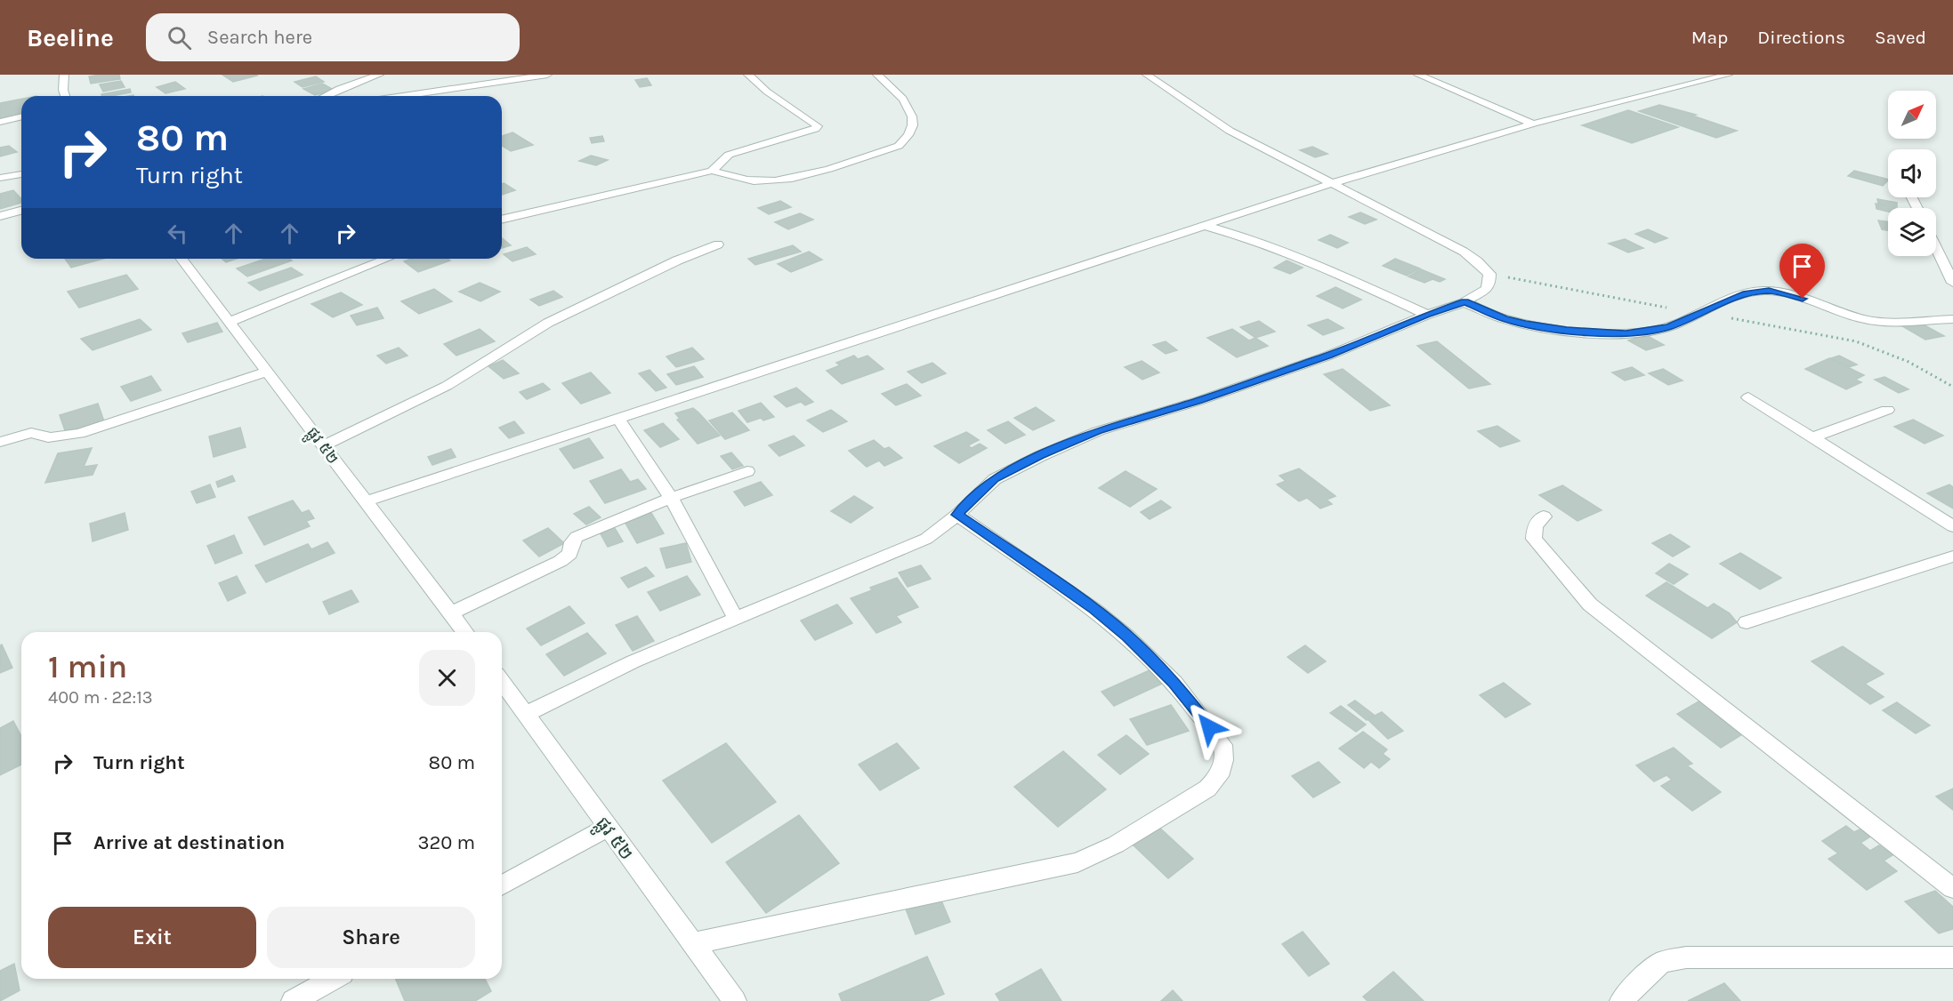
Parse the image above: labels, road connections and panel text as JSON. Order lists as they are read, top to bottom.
{
  "streets": {
    "street": ["ផ្លូវ ៥២"]
  },
  "north": "top right",
  "page": {
    "header": "Beeline",
    "search": "Search here",
    "nav": ["Map", "Directions", "Saved"],
    "turn": ["80 m", "Turn right"],
    "heading": ["1 min", "400 m · 22:13"],
    "list": [
      {
        "name": "Turn right",
        "value": "80 m"
      },
      {
        "name": "Arrive at destination",
        "value": "320 m"
      }
    ],
    "buttons": ["Exit", "Share"]
  }
}
